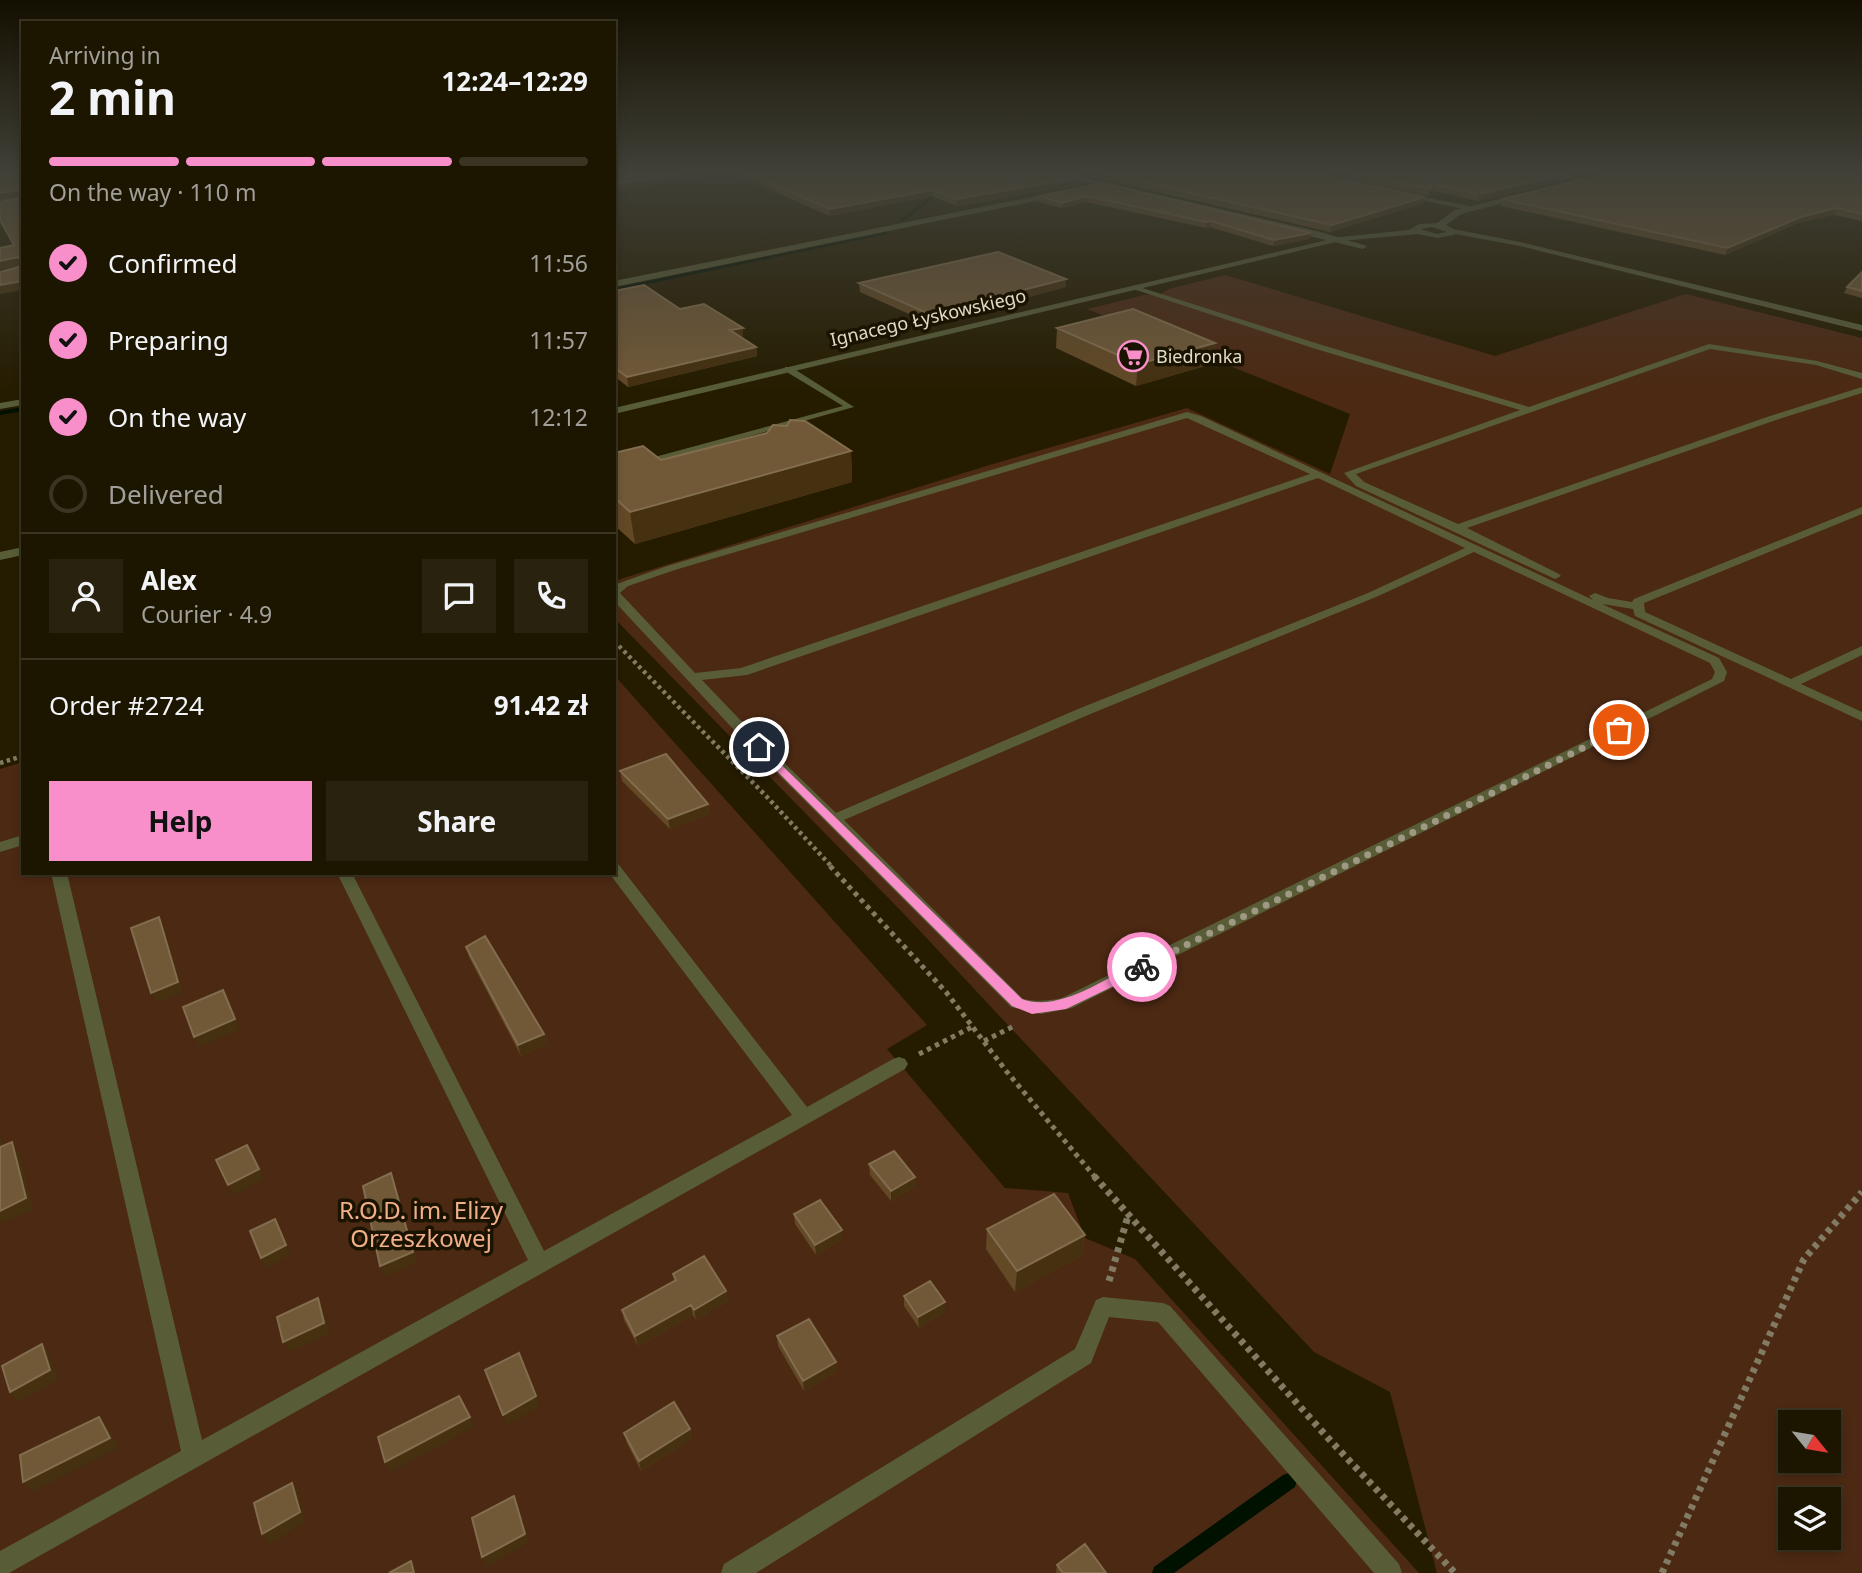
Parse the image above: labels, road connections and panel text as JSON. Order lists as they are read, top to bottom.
{
  "streets": {
    "street": ["Ignacego Łyskowskiego"]
  },
  "parks": ["R.O.D. im. Elizy Orzeszkowej"],
  "places": {
    "supermarket": ["Biedronka"]
  },
  "north": "bottom right",
  "page": {
    "heading": ["2 min", "Arriving in", "12:24–12:29"],
    "panel": [
      "Alex",
      "Courier · 4.9",
      "Order #2724",
      "91.42 zł"
    ],
    "bar": "On the way · 110 m",
    "list": [
      ["Confirmed", "11:56"],
      ["Preparing", "11:57"],
      ["On the way", "12:12"],
      "Delivered"
    ],
    "buttons": ["Help", "Share"]
  }
}
